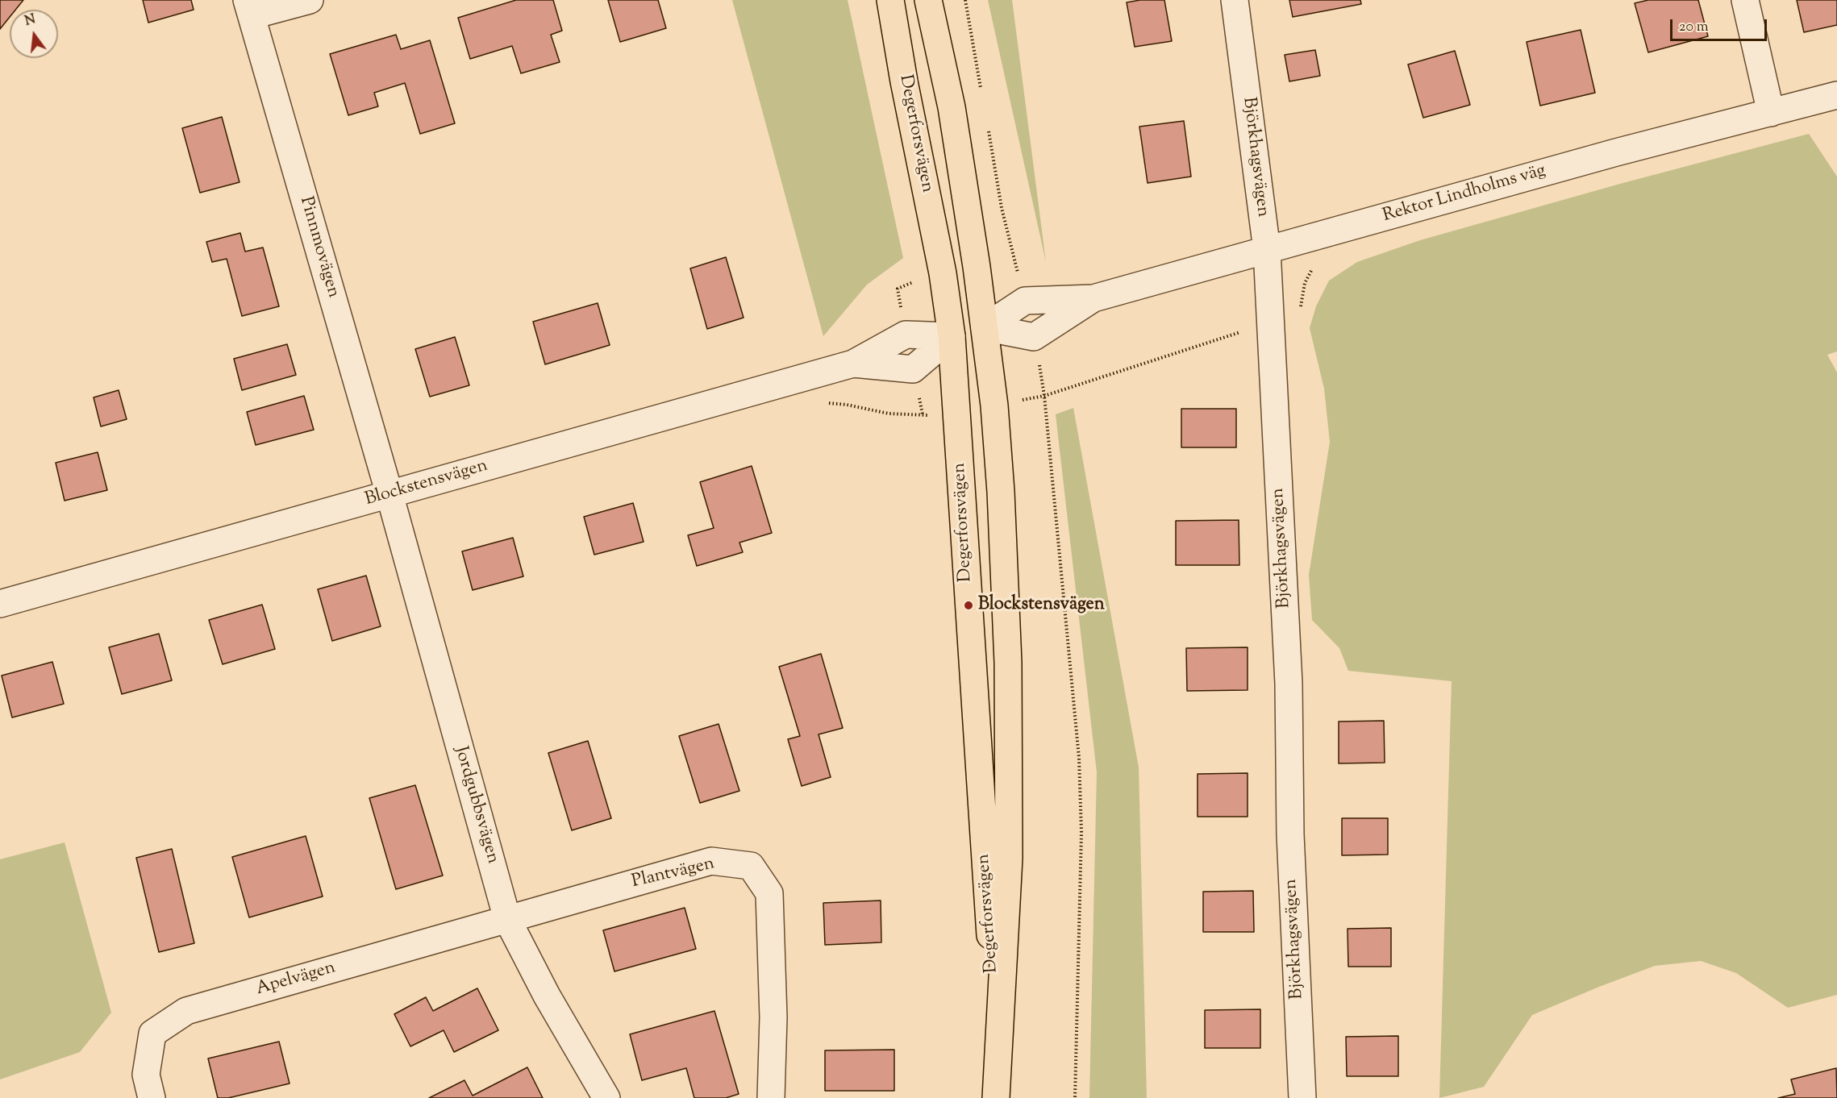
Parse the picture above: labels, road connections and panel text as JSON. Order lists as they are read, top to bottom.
{
  "streets": {
    "main road": ["Degerforsvägen"],
    "street": [
      "Björkhagsvägen",
      "Rektor Lindholms väg",
      "Pinnmovägen",
      "Blockstensvägen",
      "Jordgubbsvägen",
      "Plantvägen",
      "Apelvägen"
    ]
  },
  "crossings": [
    ["Degerforsvägen", "Rektor Lindholms väg"],
    ["Degerforsvägen", "Blockstensvägen"],
    ["Björkhagsvägen", "Rektor Lindholms väg"],
    ["Pinnmovägen", "Blockstensvägen"],
    ["Pinnmovägen", "Jordgubbsvägen"],
    ["Blockstensvägen", "Jordgubbsvägen"],
    ["Jordgubbsvägen", "Plantvägen"],
    ["Jordgubbsvägen", "Apelvägen"],
    ["Plantvägen", "Apelvägen"]
  ],
  "places": ["Blockstensvägen"],
  "scale_bar": "20 m",
  "north": "top"
}
